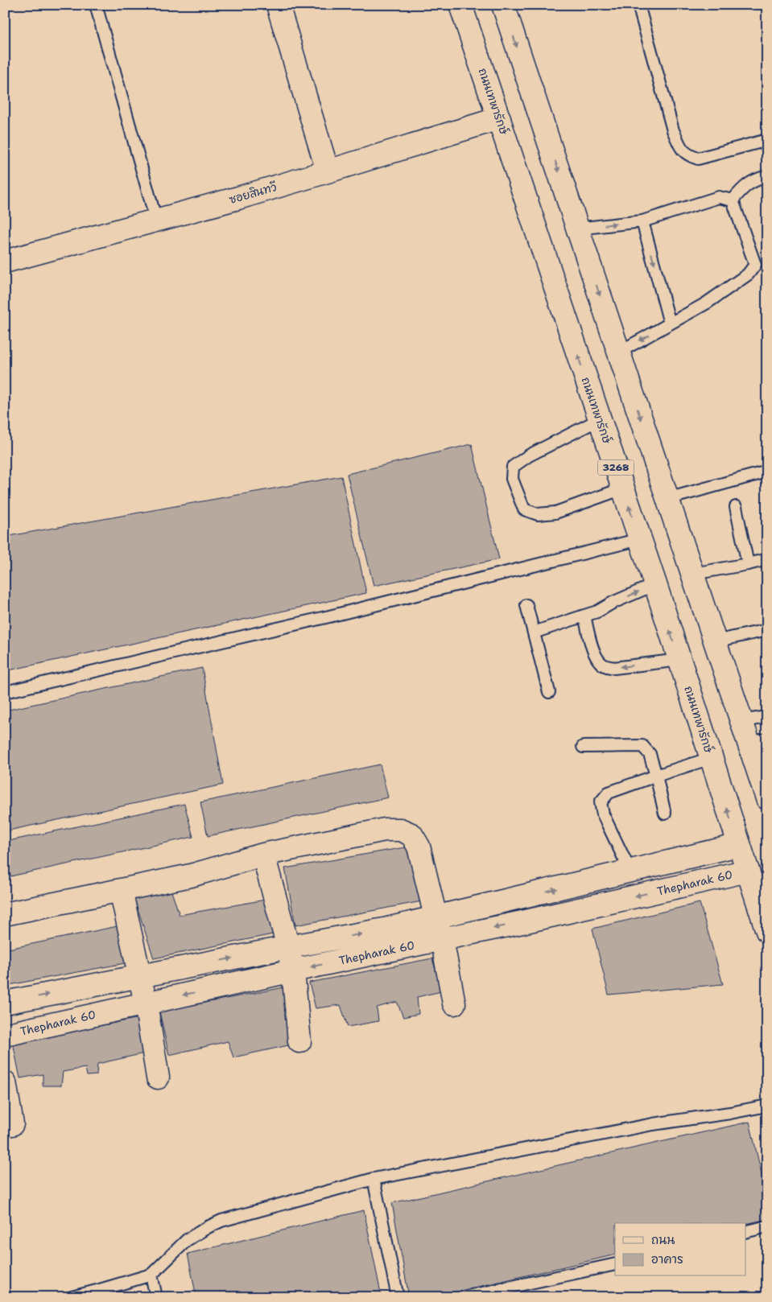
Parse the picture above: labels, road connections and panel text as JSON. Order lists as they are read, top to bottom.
{
  "streets": {
    "street": [
      "ถนนเทพารักษ์",
      "ซอยสินทวี",
      "3268",
      "Thepharak 60"
    ]
  },
  "crossings": [
    ["ถนนเทพารักษ์", "ซอยสินทวี"],
    ["ถนนเทพารักษ์", "Thepharak 60"]
  ],
  "legend": ["ถนน", "อาคาร"]
}
